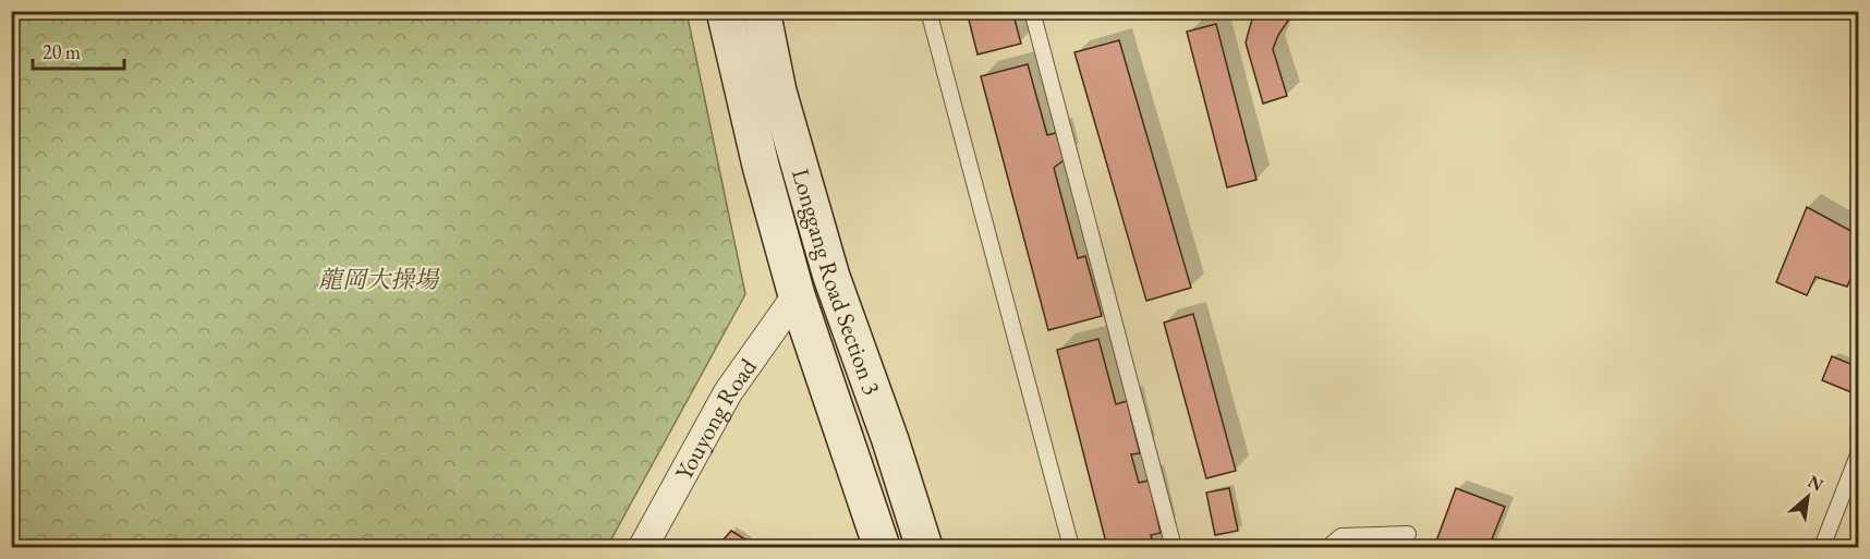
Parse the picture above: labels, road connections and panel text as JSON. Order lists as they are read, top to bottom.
{
  "streets": {
    "main road": ["Longgang Road Section 3"],
    "street": ["Youyong Road"]
  },
  "crossings": [
    ["Longgang Road Section 3", "Youyong Road"]
  ],
  "parks": ["龍岡大操場"],
  "scale_bar": "20 m",
  "north": "top right"
}
